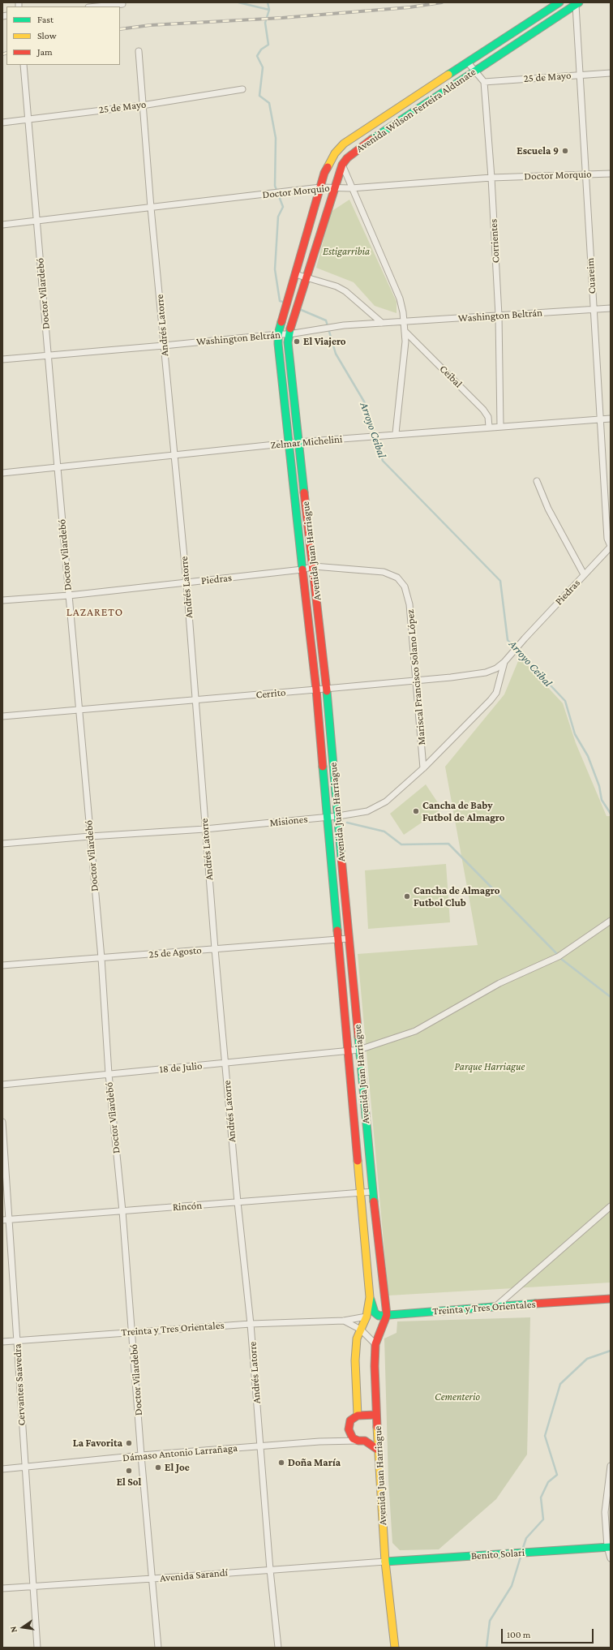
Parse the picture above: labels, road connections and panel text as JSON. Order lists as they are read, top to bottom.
{
  "streets": {
    "street": [
      "25 de Mayo",
      "Avenida Wilson Ferreira Aldunate",
      "Doctor Morquio",
      "Corrientes",
      "Cuareim",
      "Doctor Vilardebó",
      "Washington Beltrán",
      "Andrés Latorre",
      "Ceibal",
      "Zelmar Michelini",
      "Avenida Juan Harriague",
      "Piedras",
      "Mariscal Francisco Solano López",
      "Cerrito",
      "Misiones",
      "25 de Agosto",
      "18 de Julio",
      "Rincón",
      "Treinta y Tres Orientales",
      "Cervantes Saavedra",
      "Dámaso Antonio Larrañaga",
      "Benito Solari",
      "Avenida Sarandí"
    ]
  },
  "crossings": [
    ["25 de Mayo", "Corrientes"],
    ["25 de Mayo", "Cuareim"],
    ["25 de Mayo", "Doctor Vilardebó"],
    ["25 de Mayo", "Andrés Latorre"],
    ["Avenida Wilson Ferreira Aldunate", "Doctor Morquio"],
    ["Avenida Wilson Ferreira Aldunate", "Cuareim"],
    ["Avenida Wilson Ferreira Aldunate", "Avenida Juan Harriague"],
    ["Doctor Morquio", "Corrientes"],
    ["Doctor Morquio", "Cuareim"],
    ["Doctor Morquio", "Doctor Vilardebó"],
    ["Doctor Morquio", "Andrés Latorre"],
    ["Corrientes", "Washington Beltrán"],
    ["Corrientes", "Zelmar Michelini"],
    ["Cuareim", "Washington Beltrán"],
    ["Cuareim", "Zelmar Michelini"],
    ["Cuareim", "Piedras"],
    ["Doctor Vilardebó", "Washington Beltrán"],
    ["Doctor Vilardebó", "Zelmar Michelini"],
    ["Doctor Vilardebó", "Piedras"],
    ["Doctor Vilardebó", "Cerrito"],
    ["Doctor Vilardebó", "Misiones"],
    ["Doctor Vilardebó", "25 de Agosto"],
    ["Doctor Vilardebó", "18 de Julio"],
    ["Doctor Vilardebó", "Rincón"],
    ["Doctor Vilardebó", "Treinta y Tres Orientales"],
    ["Doctor Vilardebó", "Dámaso Antonio Larrañaga"],
    ["Doctor Vilardebó", "Avenida Sarandí"],
    ["Washington Beltrán", "Andrés Latorre"],
    ["Washington Beltrán", "Avenida Juan Harriague"],
    ["Andrés Latorre", "Zelmar Michelini"],
    ["Andrés Latorre", "Piedras"],
    ["Andrés Latorre", "Cerrito"],
    ["Andrés Latorre", "Misiones"],
    ["Andrés Latorre", "25 de Agosto"],
    ["Andrés Latorre", "18 de Julio"],
    ["Andrés Latorre", "Rincón"],
    ["Andrés Latorre", "Treinta y Tres Orientales"],
    ["Andrés Latorre", "Dámaso Antonio Larrañaga"],
    ["Andrés Latorre", "Avenida Sarandí"],
    ["Ceibal", "Zelmar Michelini"],
    ["Zelmar Michelini", "Avenida Juan Harriague"],
    ["Avenida Juan Harriague", "Piedras"],
    ["Avenida Juan Harriague", "Cerrito"],
    ["Avenida Juan Harriague", "Misiones"],
    ["Avenida Juan Harriague", "25 de Agosto"],
    ["Avenida Juan Harriague", "18 de Julio"],
    ["Avenida Juan Harriague", "Rincón"],
    ["Avenida Juan Harriague", "Treinta y Tres Orientales"],
    ["Avenida Juan Harriague", "Dámaso Antonio Larrañaga"],
    ["Avenida Juan Harriague", "Benito Solari"],
    ["Avenida Juan Harriague", "Avenida Sarandí"],
    ["Piedras", "Mariscal Francisco Solano López"],
    ["Piedras", "Cerrito"],
    ["Mariscal Francisco Solano López", "Cerrito"],
    ["Mariscal Francisco Solano López", "Misiones"],
    ["Cerrito", "Misiones"],
    ["Rincón", "Cervantes Saavedra"],
    ["Treinta y Tres Orientales", "Cervantes Saavedra"],
    ["Cervantes Saavedra", "Dámaso Antonio Larrañaga"],
    ["Cervantes Saavedra", "Avenida Sarandí"],
    ["Benito Solari", "Avenida Sarandí"]
  ],
  "districts": ["LAZARETO"],
  "water": ["Arroyo Ceibal"],
  "parks": ["Estigarribia", "Parque Harriague", "Cementerio"],
  "places": [
    "Escuela 9",
    "El Viajero",
    "Cancha de Baby Futbol de Almagro",
    "Cancha de Almagro Futbol Club",
    "La Favorita",
    "Doña María",
    "El Joe",
    "El Sol"
  ],
  "legend": ["Fast", "Slow", "Jam"],
  "scale_bar": "100 m",
  "north": "left"
}
